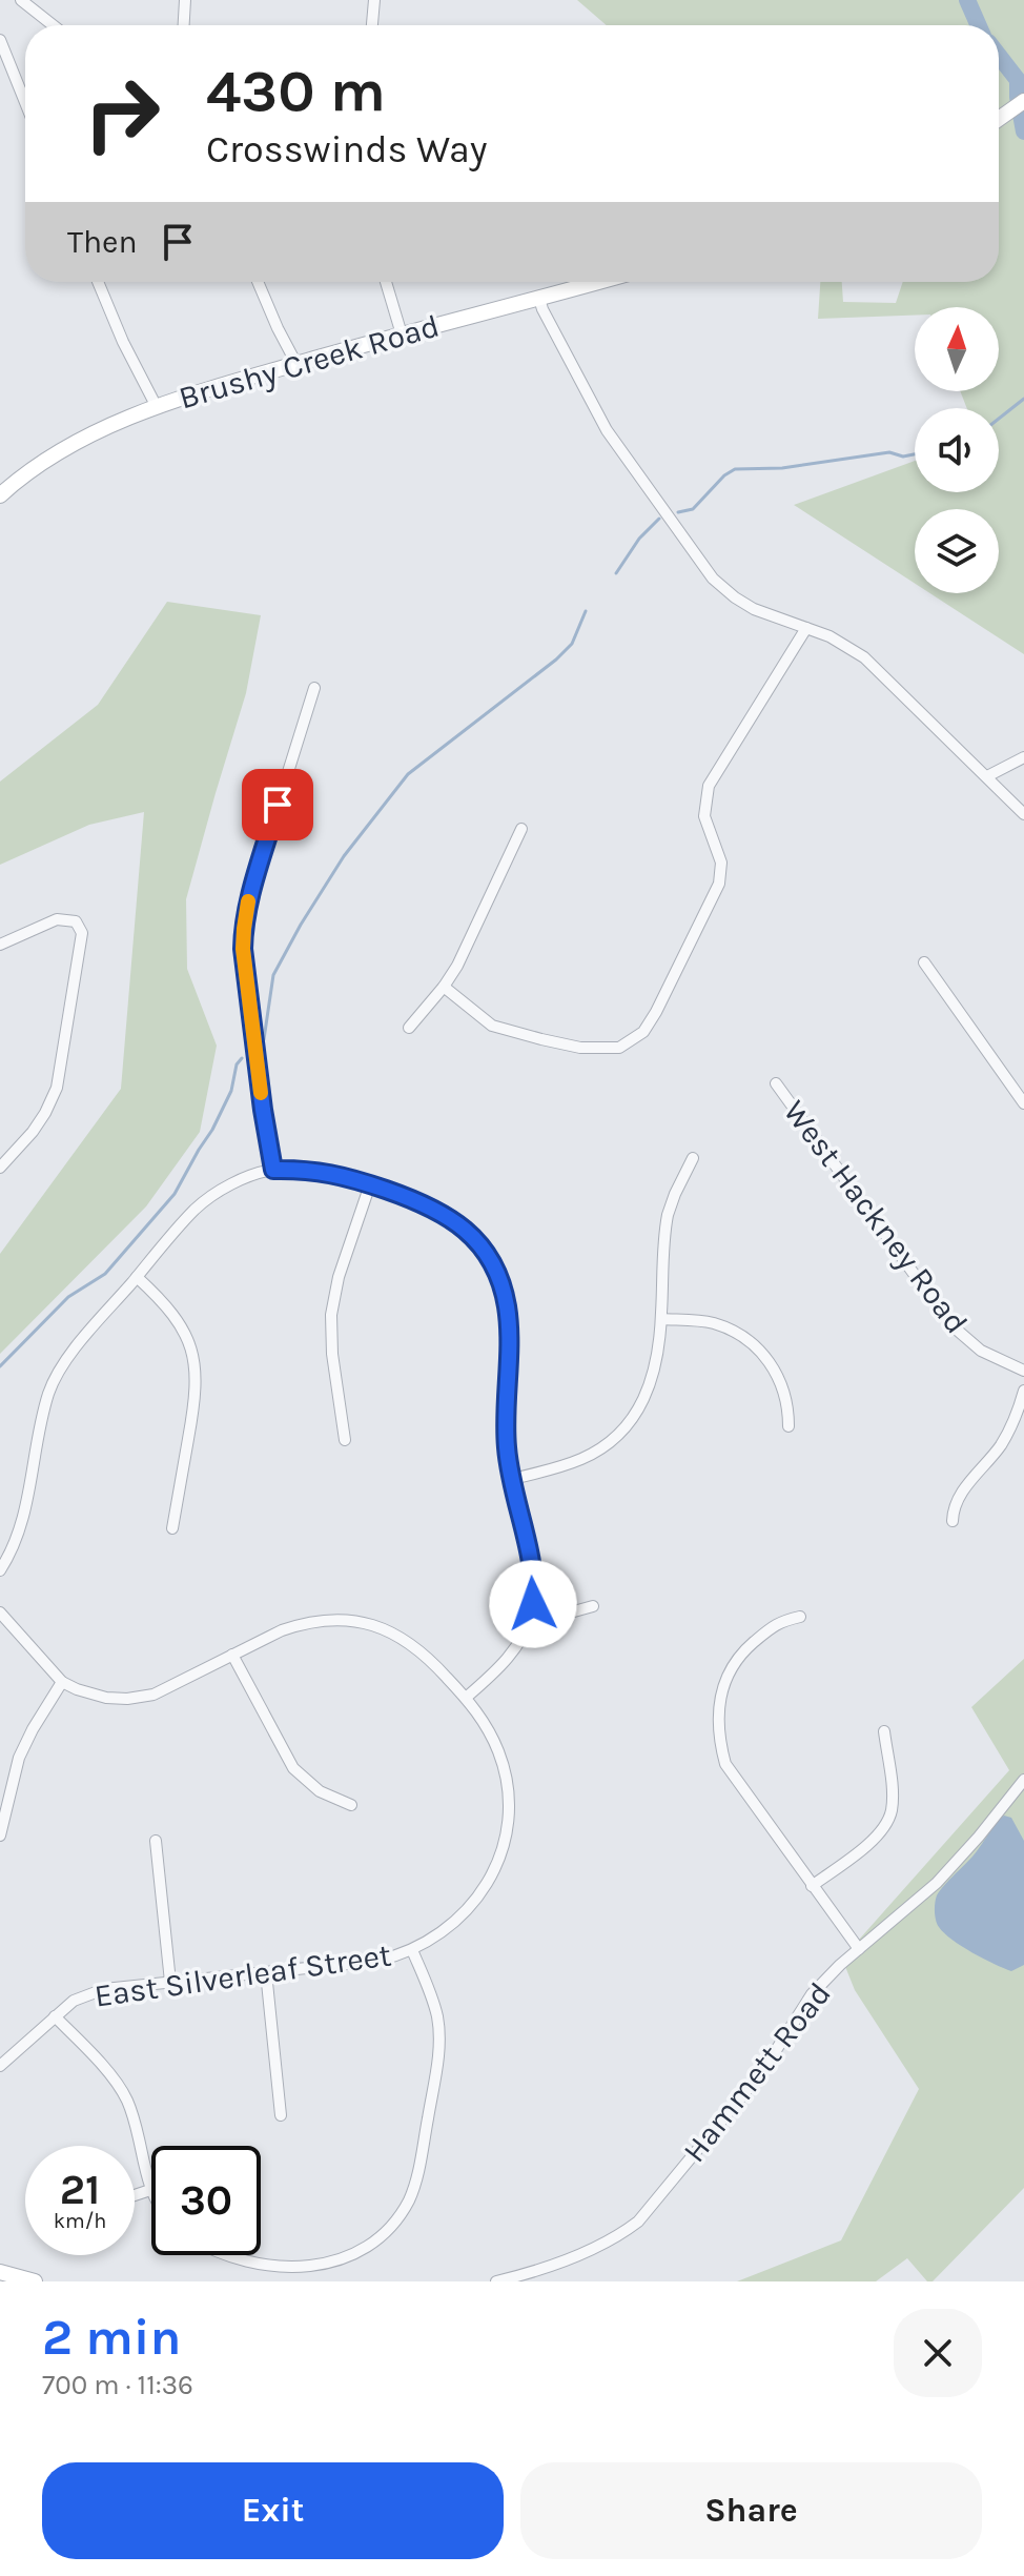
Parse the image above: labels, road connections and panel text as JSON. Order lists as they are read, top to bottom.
{
  "streets": {
    "main road": ["Brushy Creek Road"],
    "street": ["West Hackney Road", "East Silverleaf Street", "Hammett Road"]
  },
  "north": "top",
  "page": {
    "turn": ["430 m", "Crosswinds Way"],
    "then": "Then",
    "speed": "21 km/h",
    "limit": "30",
    "heading": ["2 min", "700 m · 11:36"],
    "buttons": ["Exit", "Share"]
  }
}
